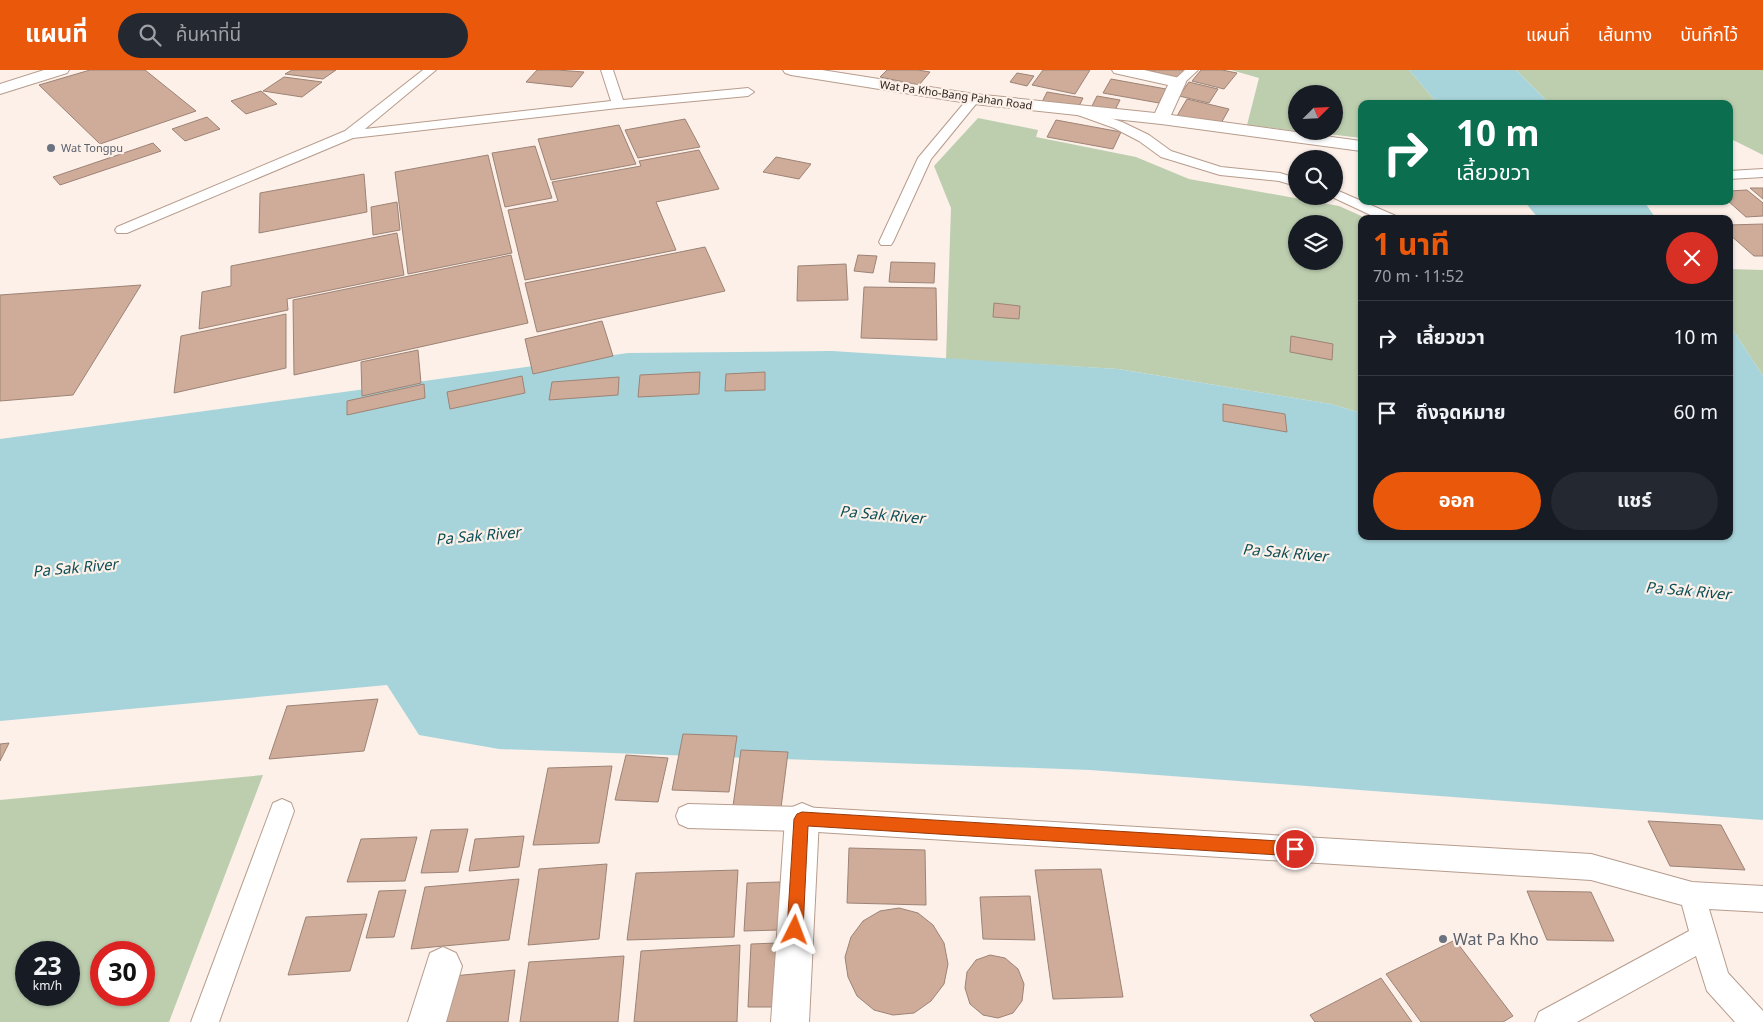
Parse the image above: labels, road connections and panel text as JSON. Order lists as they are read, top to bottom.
{
  "streets": {
    "street": ["Wat Pa Kho-Bang Pahan Road"]
  },
  "water": ["Pa Sak River"],
  "places": ["Wat Tongpu", "Wat Pa Kho"],
  "north": "top right",
  "page": {
    "header": "แผนที่",
    "search": "ค้นหาที่นี่",
    "nav": ["แผนที่", "เส้นทาง", "บันทึกไว้"],
    "turn": ["10 m", "เลี้ยวขวา"],
    "heading": ["1 นาที", "70 m · 11:52"],
    "list": [
      {
        "name": "เลี้ยวขวา",
        "value": "10 m"
      },
      {
        "name": "ถึงจุดหมาย",
        "value": "60 m"
      }
    ],
    "buttons": ["ออก", "แชร์"],
    "speed": "23 km/h",
    "limit": "30"
  }
}
